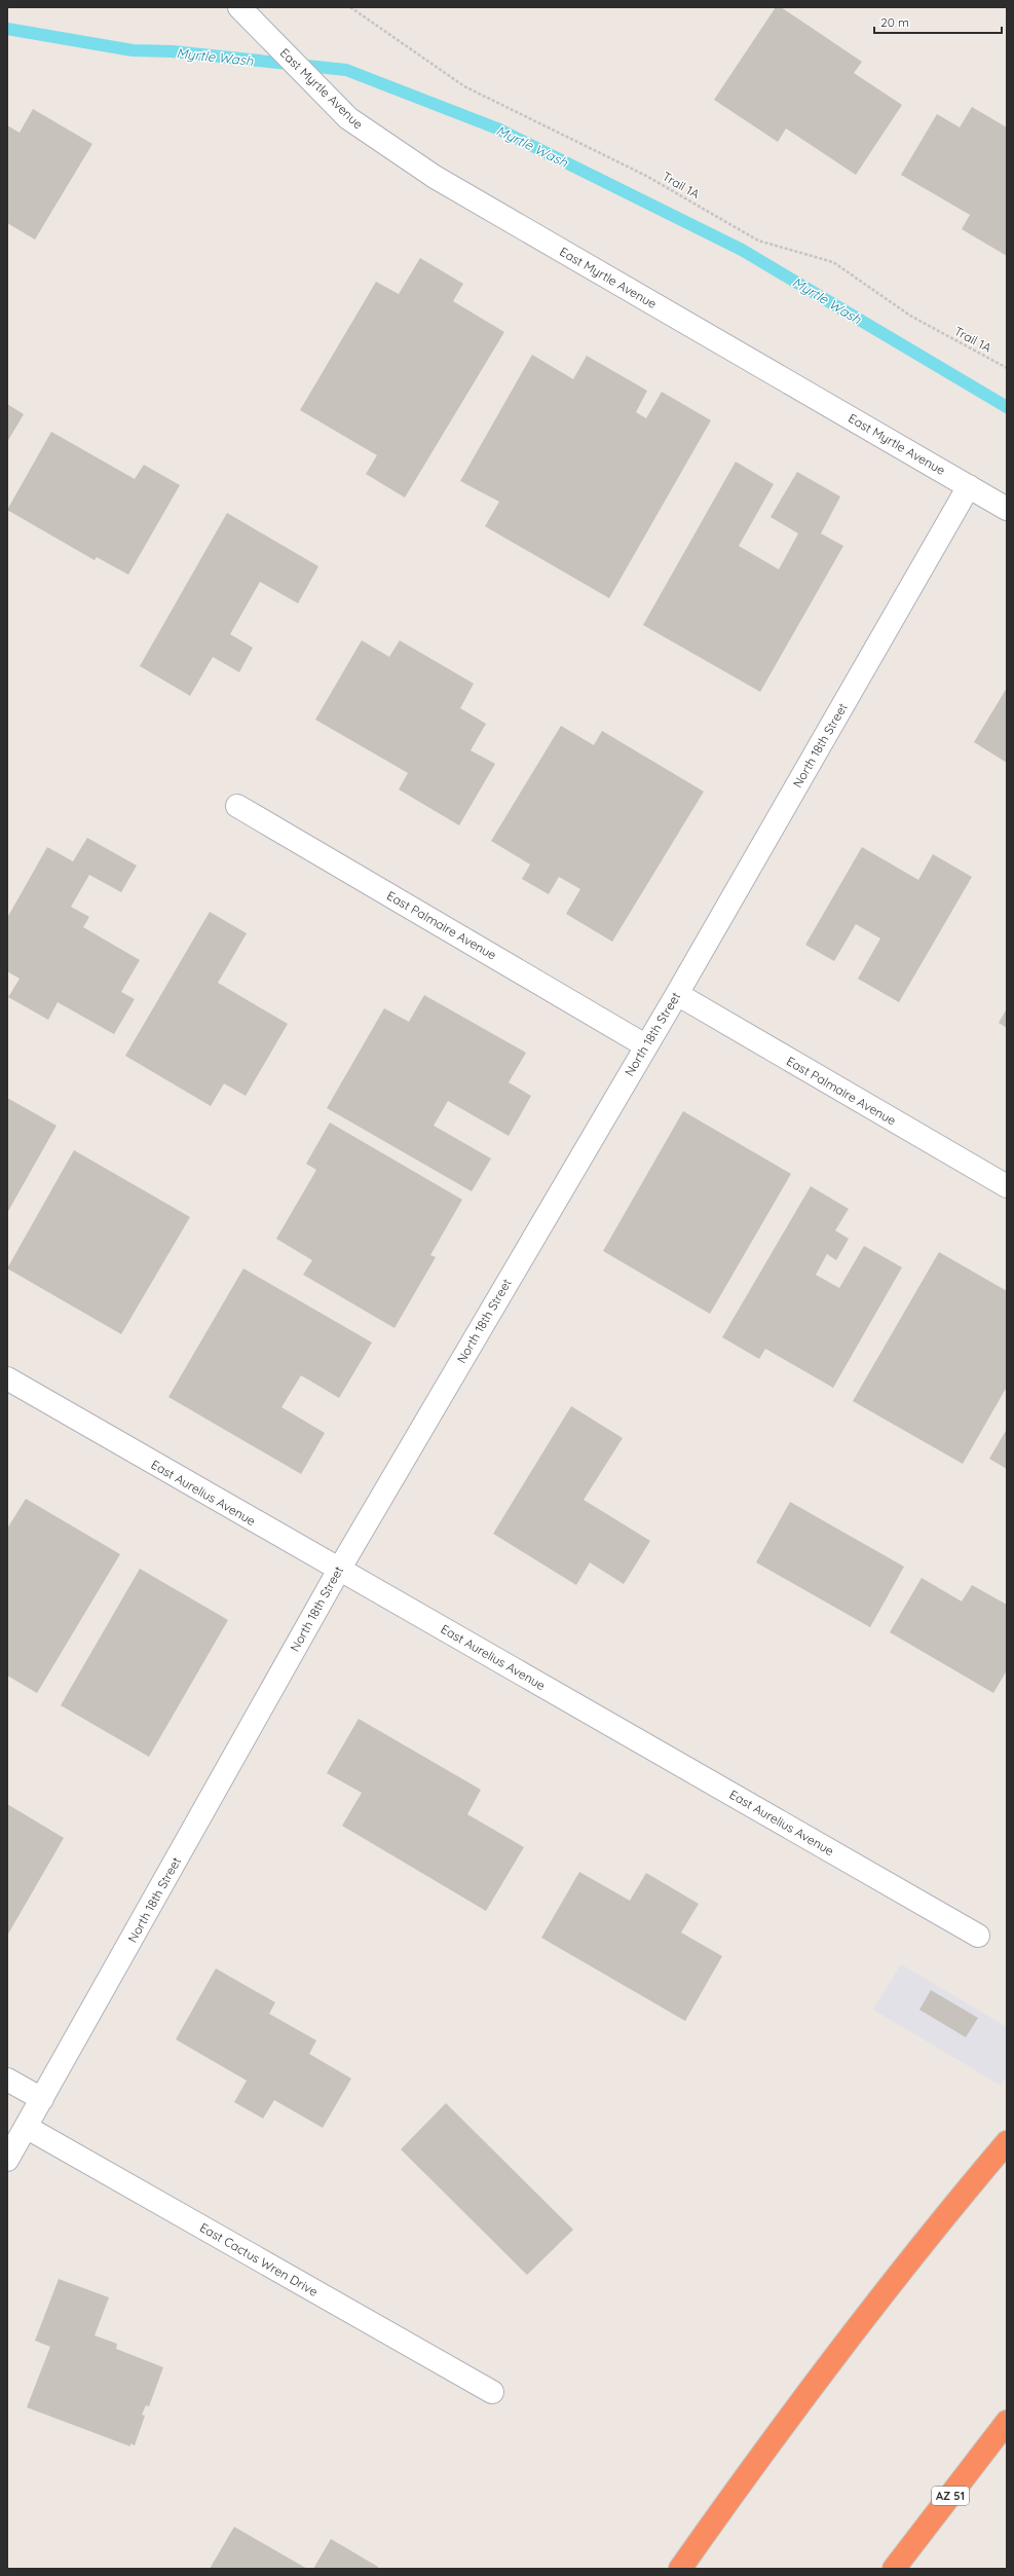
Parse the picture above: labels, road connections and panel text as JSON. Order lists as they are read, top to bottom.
{
  "streets": {
    "highway": ["AZ 51"],
    "street": [
      "East Myrtle Avenue",
      "North 18th Street",
      "East Palmaire Avenue",
      "East Aurelius Avenue",
      "East Cactus Wren Drive"
    ],
    "path": ["Trail 1A"]
  },
  "crossings": [
    ["East Myrtle Avenue", "North 18th Street"],
    ["North 18th Street", "East Palmaire Avenue"],
    ["North 18th Street", "East Aurelius Avenue"],
    ["North 18th Street", "East Cactus Wren Drive"]
  ],
  "water": ["Myrtle Wash"],
  "scale_bar": "20 m"
}
